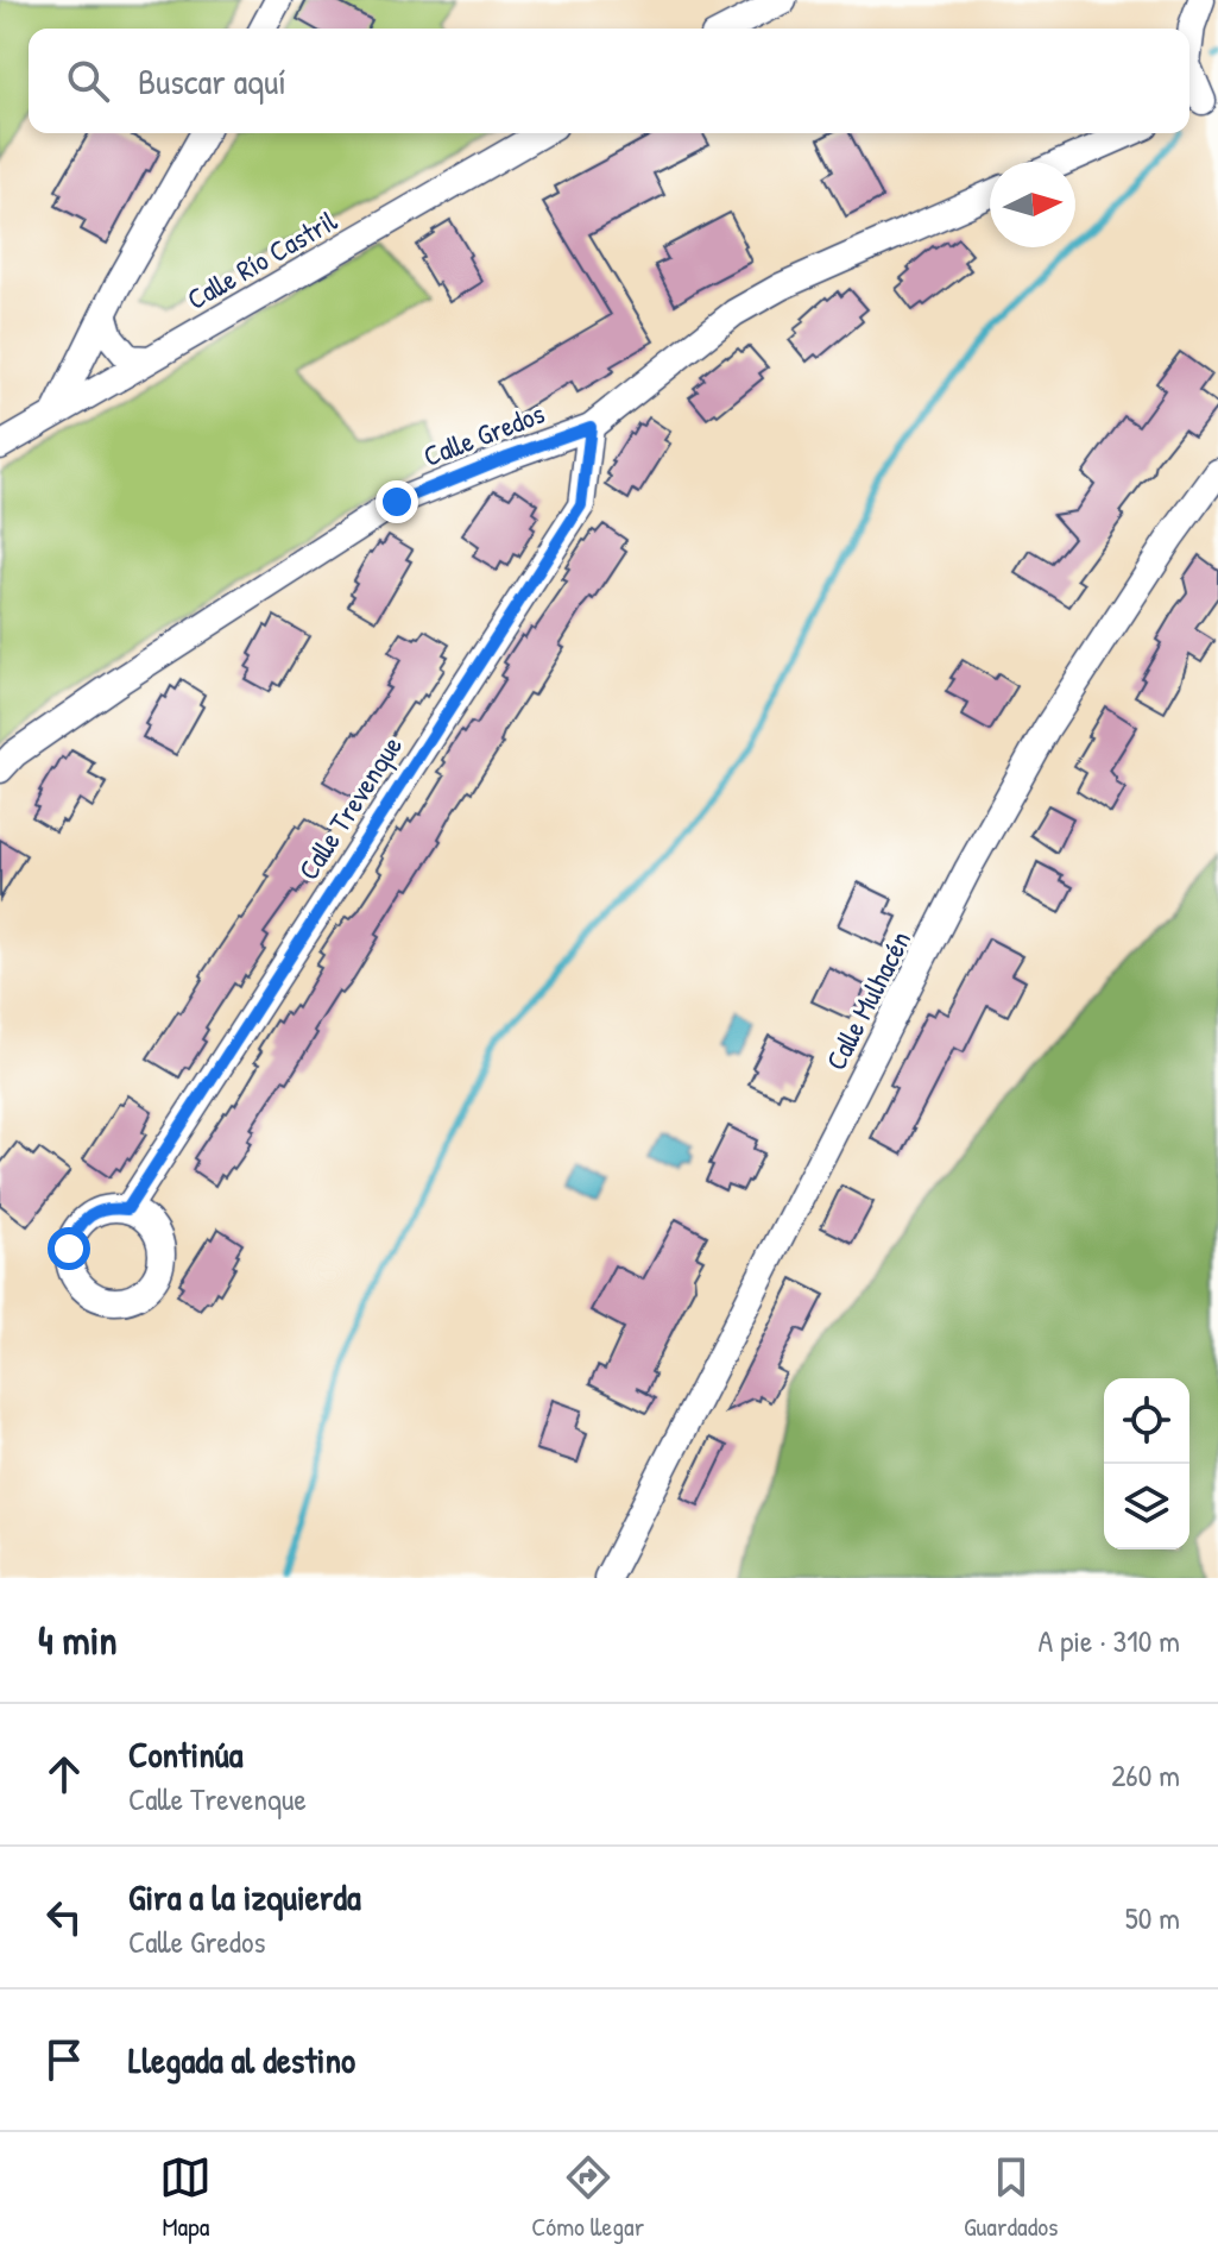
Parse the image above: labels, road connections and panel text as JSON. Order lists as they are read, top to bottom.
{
  "streets": {
    "street": [
      "Calle Río Castril",
      "Calle Gredos",
      "Calle Trevenque",
      "Calle Mulhacén"
    ]
  },
  "crossings": [
    ["Calle Gredos", "Calle Trevenque"]
  ],
  "north": "right",
  "page": {
    "search": "Buscar aquí",
    "heading": ["4 min", "A pie · 310 m"],
    "list": [
      ["Continúa", "Calle Trevenque", "260 m"],
      ["Gira a la izquierda", "Calle Gredos", "50 m"],
      "Llegada al destino"
    ],
    "nav": ["Mapa", "Cómo llegar", "Guardados"]
  }
}
